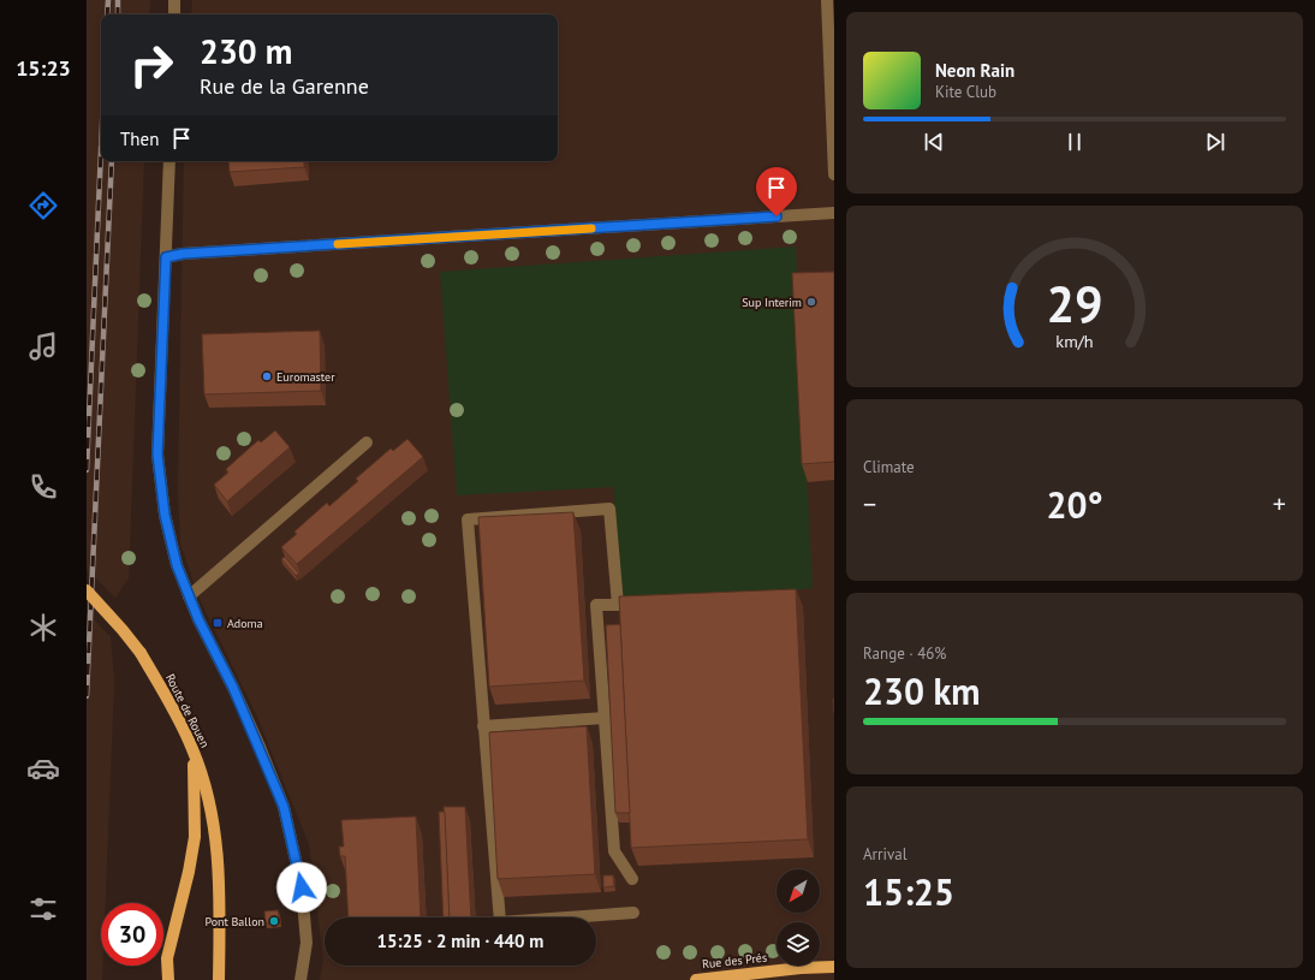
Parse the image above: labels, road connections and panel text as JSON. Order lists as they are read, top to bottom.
{
  "streets": {
    "main road": ["Route de Rouen", "Rue des Prés"]
  },
  "places": {
    "other": ["Sup Interim", "Euromaster", "Pont Ballon"],
    "transit": ["Adoma"]
  },
  "north": "bottom left",
  "page": {
    "tabs": "15:23",
    "turn": ["230 m", "Rue de la Garenne"],
    "song": ["Neon Rain", "Kite Club"],
    "then": "Then",
    "tile": [
      "Climate",
      ["Range · 46%", "230 km"],
      ["Arrival", "15:25"]
    ],
    "heat": ["−", "20°", "+"],
    "limit": "30",
    "trip": "15:25 · 2 min · 440 m",
    "gauge": ["29", "km/h"]
  }
}
